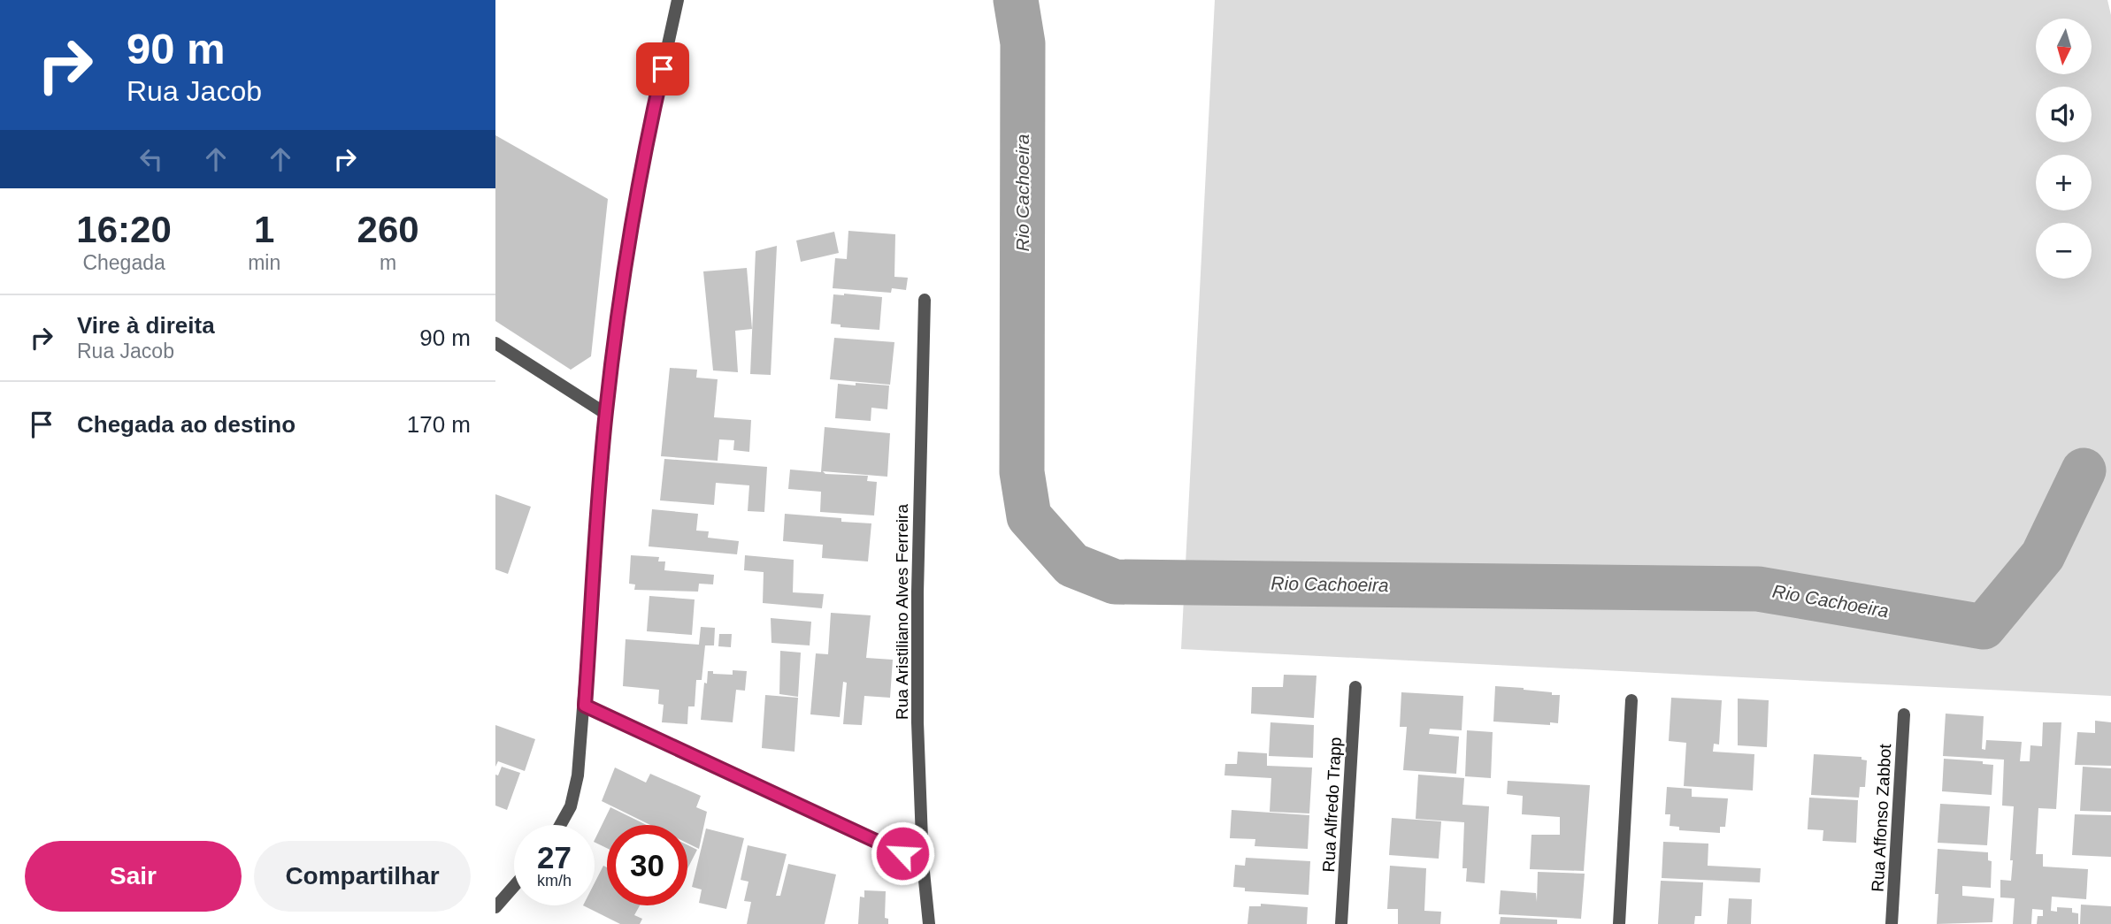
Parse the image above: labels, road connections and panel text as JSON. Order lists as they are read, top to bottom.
{
  "streets": {
    "street": ["Rua Aristiliano Alves Ferreira", "Rua Alfredo Trapp", "Rua Affonso Zabbot"]
  },
  "water": ["Rio Cachoeira"],
  "north": "bottom",
  "page": {
    "turn": ["90 m", "Rua Jacob"],
    "map_buttons": ["+", "−"],
    "eta": [
      "16:20",
      "Chegada",
      "1",
      "min",
      "260",
      "m"
    ],
    "list": [
      {
        "name": "Vire à direita",
        "note": "Rua Jacob",
        "value": "90 m"
      },
      {
        "name": "Chegada ao destino",
        "value": "170 m"
      }
    ],
    "speed": "27 km/h",
    "limit": "30",
    "buttons": ["Sair", "Compartilhar"]
  }
}
